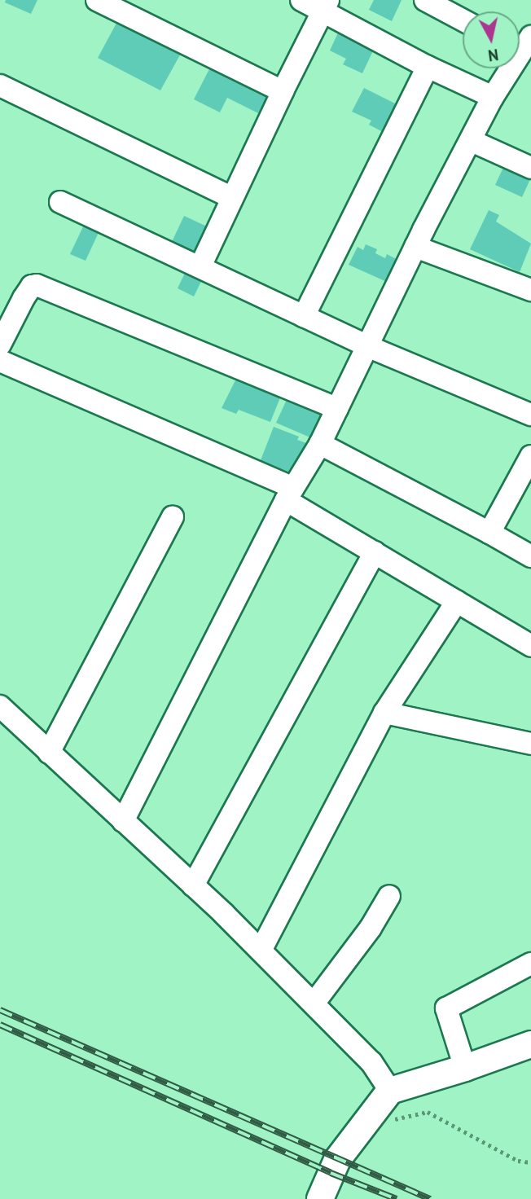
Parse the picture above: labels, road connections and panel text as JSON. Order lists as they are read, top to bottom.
{
  "north": "bottom"
}
